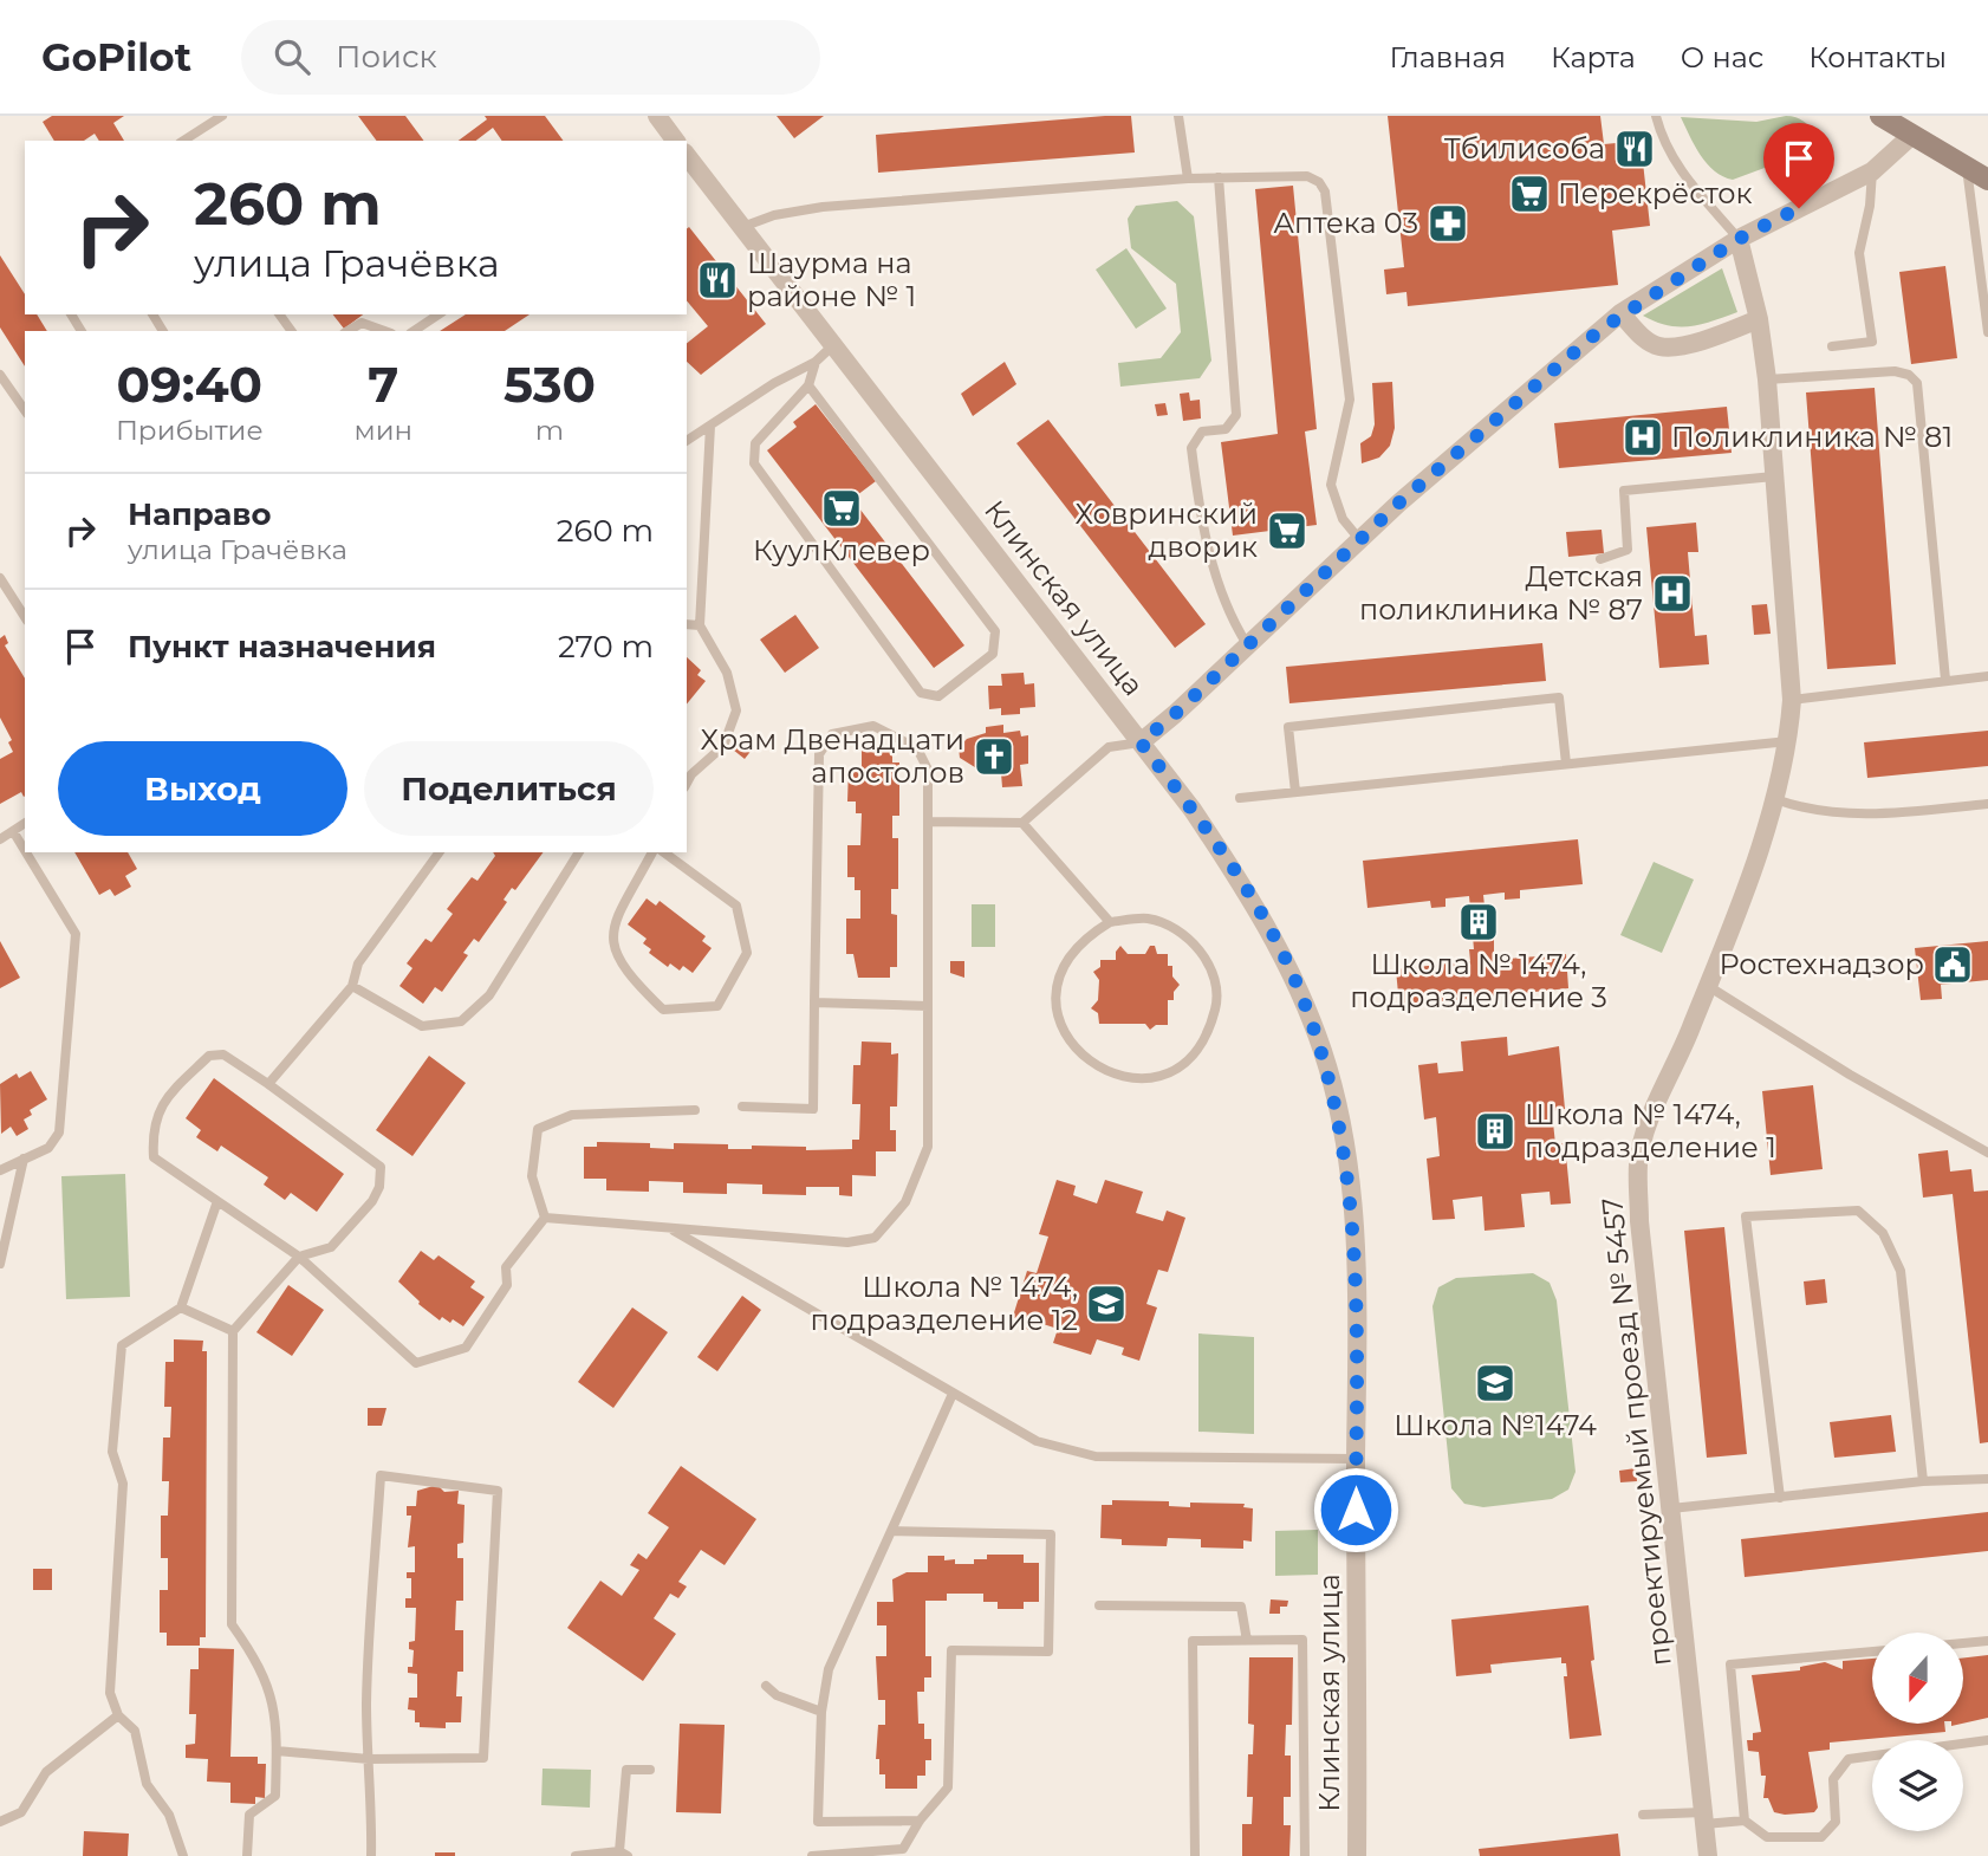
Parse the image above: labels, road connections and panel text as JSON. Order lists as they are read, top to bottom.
{
  "streets": {
    "street": ["Клинская улица", "проектируемый проезд № 5457"]
  },
  "places": {
    "restaurant": ["Тбилисоба", "Шаурма на районе № 1"],
    "supermarket": ["Перекрёсток", "КуулКлевер", "Ховринский дворик"],
    "pharmacy": ["Аптека 03"],
    "hospital": ["Поликлиника № 81", "Детская поликлиника № 87"],
    "church": ["Храм Двенадцати апостолов"],
    "building": ["Школа № 1474, подразделение 3", "Школа № 1474, подразделение 1"],
    "public building": ["Ростехнадзор"],
    "school or university": ["Школа № 1474, подразделение 12", "Школа №1474"]
  },
  "north": "bottom",
  "page": {
    "header": "GoPilot",
    "search": "Поиск",
    "nav": [
      "Главная",
      "Карта",
      "О нас",
      "Контакты"
    ],
    "turn": ["260 m", "улица Грачёвка"],
    "eta": [
      "09:40",
      "Прибытие",
      "7",
      "мин",
      "530",
      "m"
    ],
    "list": [
      {
        "name": "Направо",
        "note": "улица Грачёвка",
        "value": "260 m"
      },
      {
        "name": "Пункт назначения",
        "value": "270 m"
      }
    ],
    "buttons": ["Выход", "Поделиться"]
  }
}
